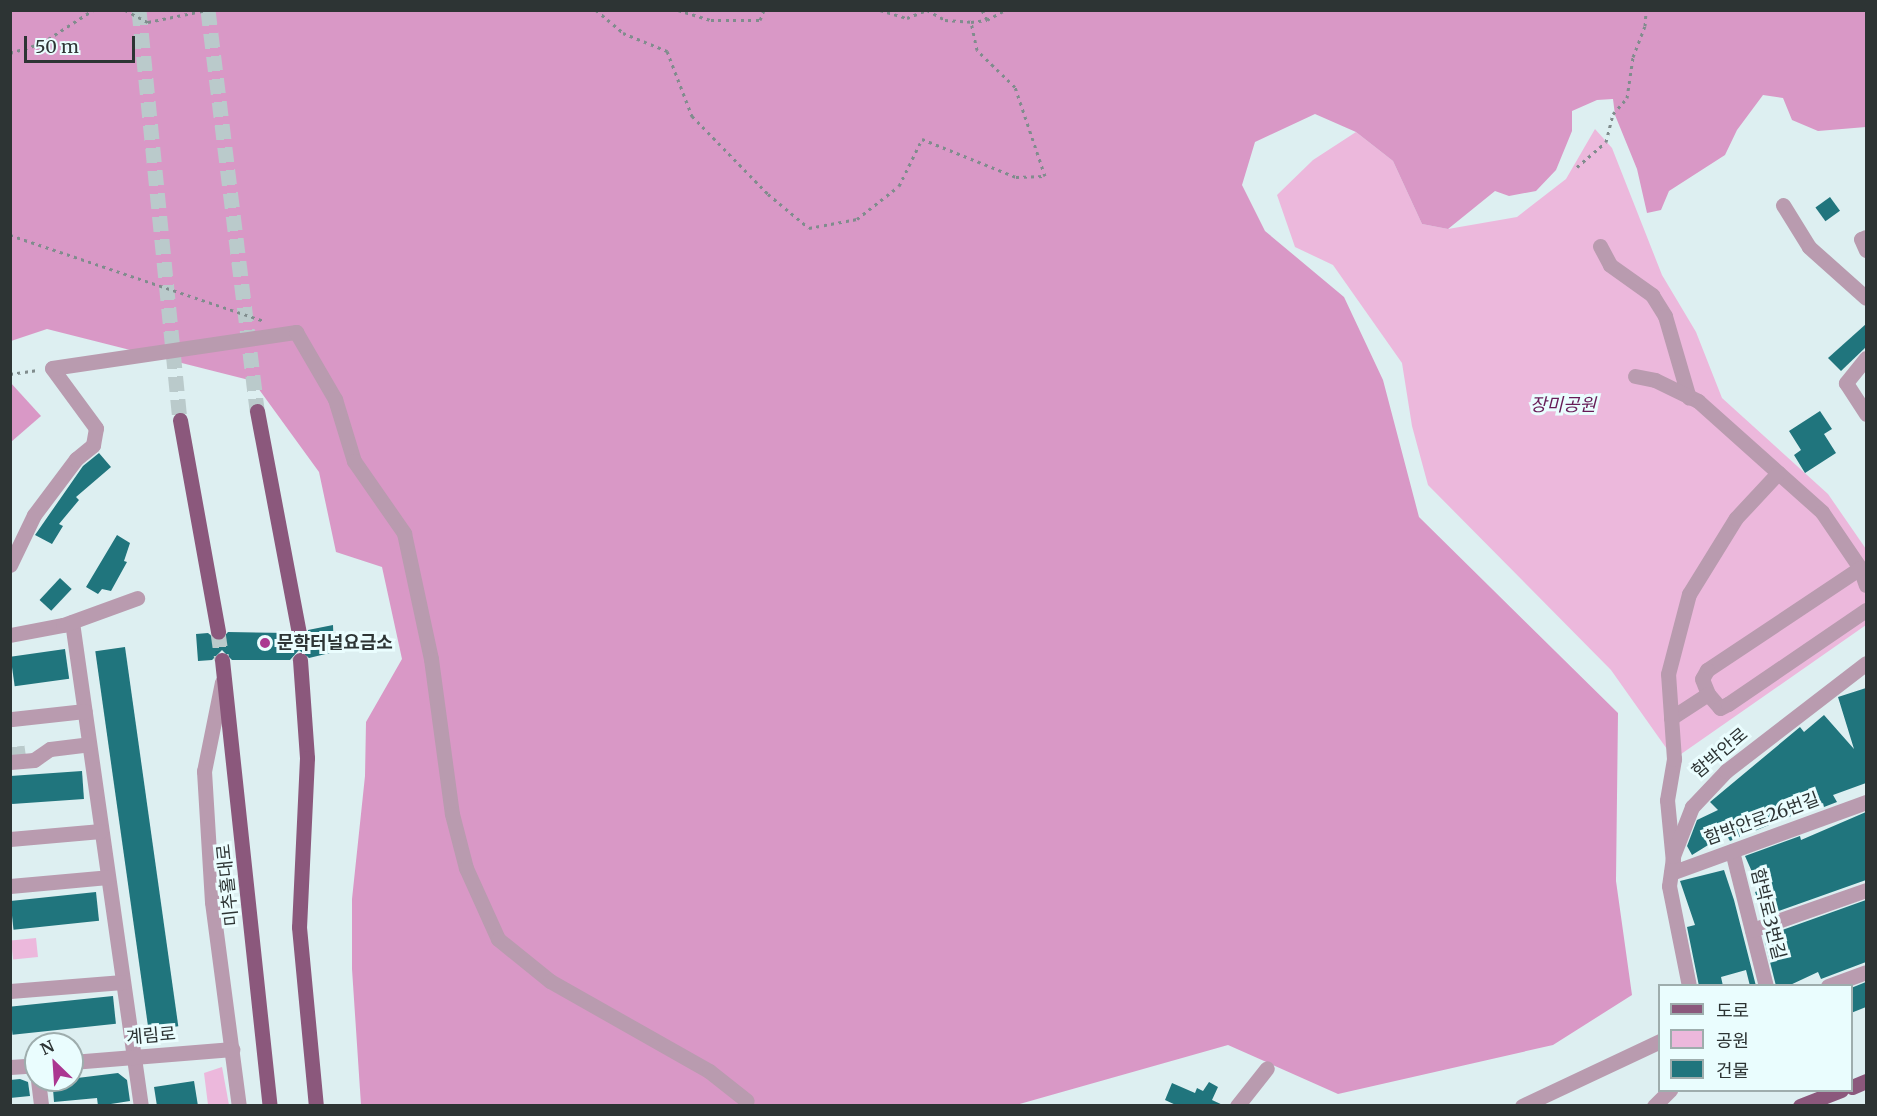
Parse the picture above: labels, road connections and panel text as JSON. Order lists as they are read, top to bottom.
{
  "streets": {
    "main road": ["미추홀대로"],
    "street": [
      "함박안로",
      "함박안로26번길",
      "함박로3번길",
      "계림로"
    ]
  },
  "crossings": [
    ["함박안로", "함박안로26번길"],
    ["함박안로26번길", "함박로3번길"]
  ],
  "parks": ["장미공원"],
  "places": ["문학터널요금소"],
  "legend": ["도로", "공원", "건물"],
  "scale_bar": "50 m",
  "north": "top left"
}
